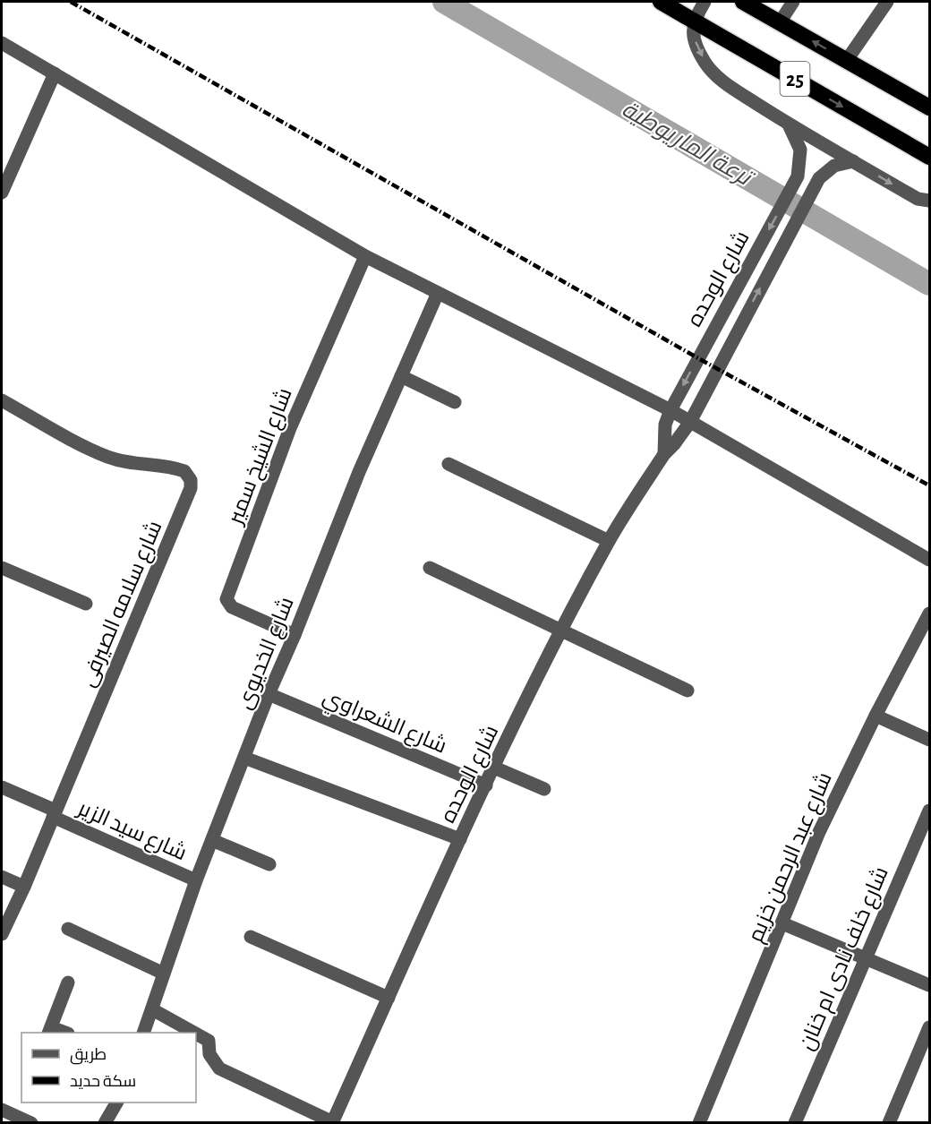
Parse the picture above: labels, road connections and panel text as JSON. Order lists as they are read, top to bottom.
{
  "streets": {
    "highway": ["25"],
    "street": [
      "شارع الوحده",
      "شارع الشيخ سمير",
      "شارع سلامه الصيرفى",
      "شارع الخديوى",
      "شارع الشعراوي",
      "شارع سيد الزير",
      "شارع عبد الرحمن خزيم",
      "شارع خلف نادى ام خنان"
    ]
  },
  "crossings": [
    ["شارع الوحده", "شارع الشعراوي"],
    ["شارع الشيخ سمير", "شارع الخديوى"],
    ["شارع سلامه الصيرفى", "شارع سيد الزير"],
    ["شارع الخديوى", "شارع الشعراوي"],
    ["شارع الخديوى", "شارع سيد الزير"]
  ],
  "water": ["ترعة الماريوطية"],
  "legend": ["طريق", "سكة حديد"]
}
